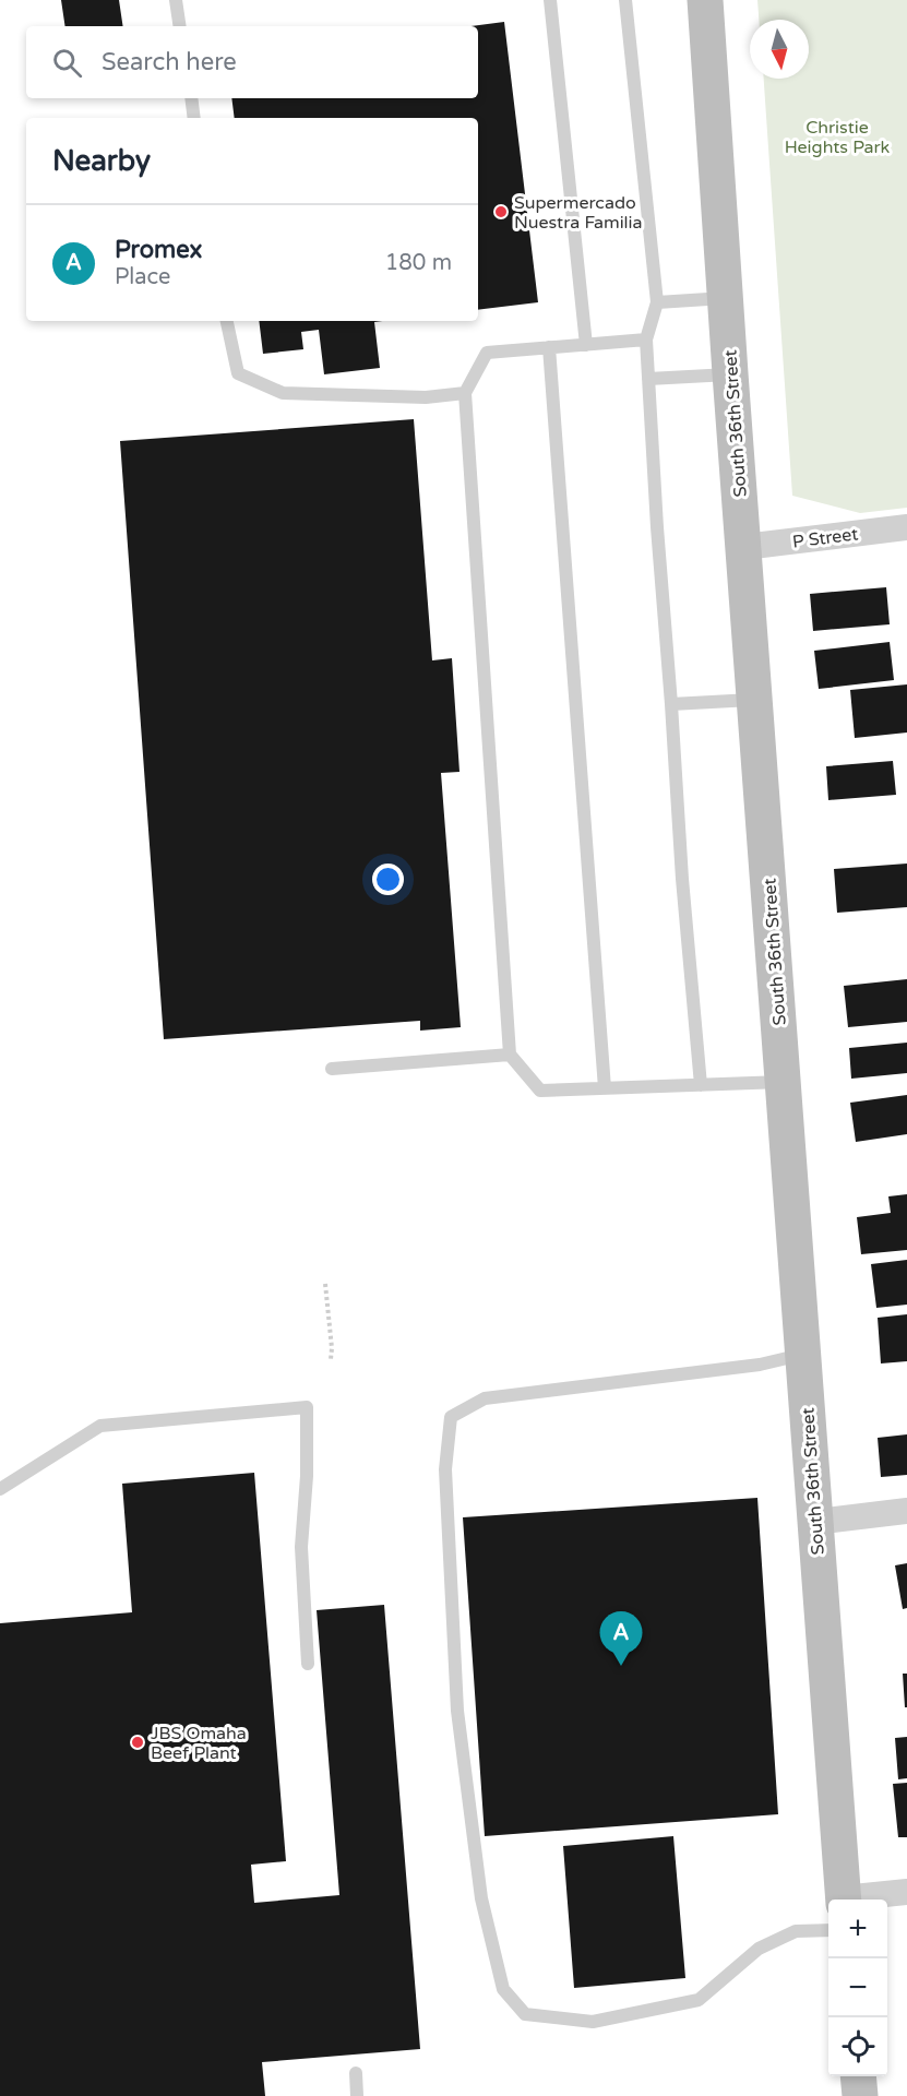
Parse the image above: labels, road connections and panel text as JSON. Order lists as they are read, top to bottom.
{
  "streets": {
    "main road": ["South 36th Street"],
    "street": ["P Street"]
  },
  "crossings": [
    ["South 36th Street", "P Street"]
  ],
  "parks": ["Christie Heights Park"],
  "places": ["Supermercado Nuestra Familia", "JBS Omaha Beef Plant"],
  "north": "bottom",
  "page": {
    "search": "Search here",
    "heading": "Nearby",
    "list": [
      {
        "mark": "A",
        "name": "Promex",
        "note": "Place",
        "value": "180 m"
      }
    ],
    "pins": "A",
    "map_buttons": ["+", "−"]
  }
}
